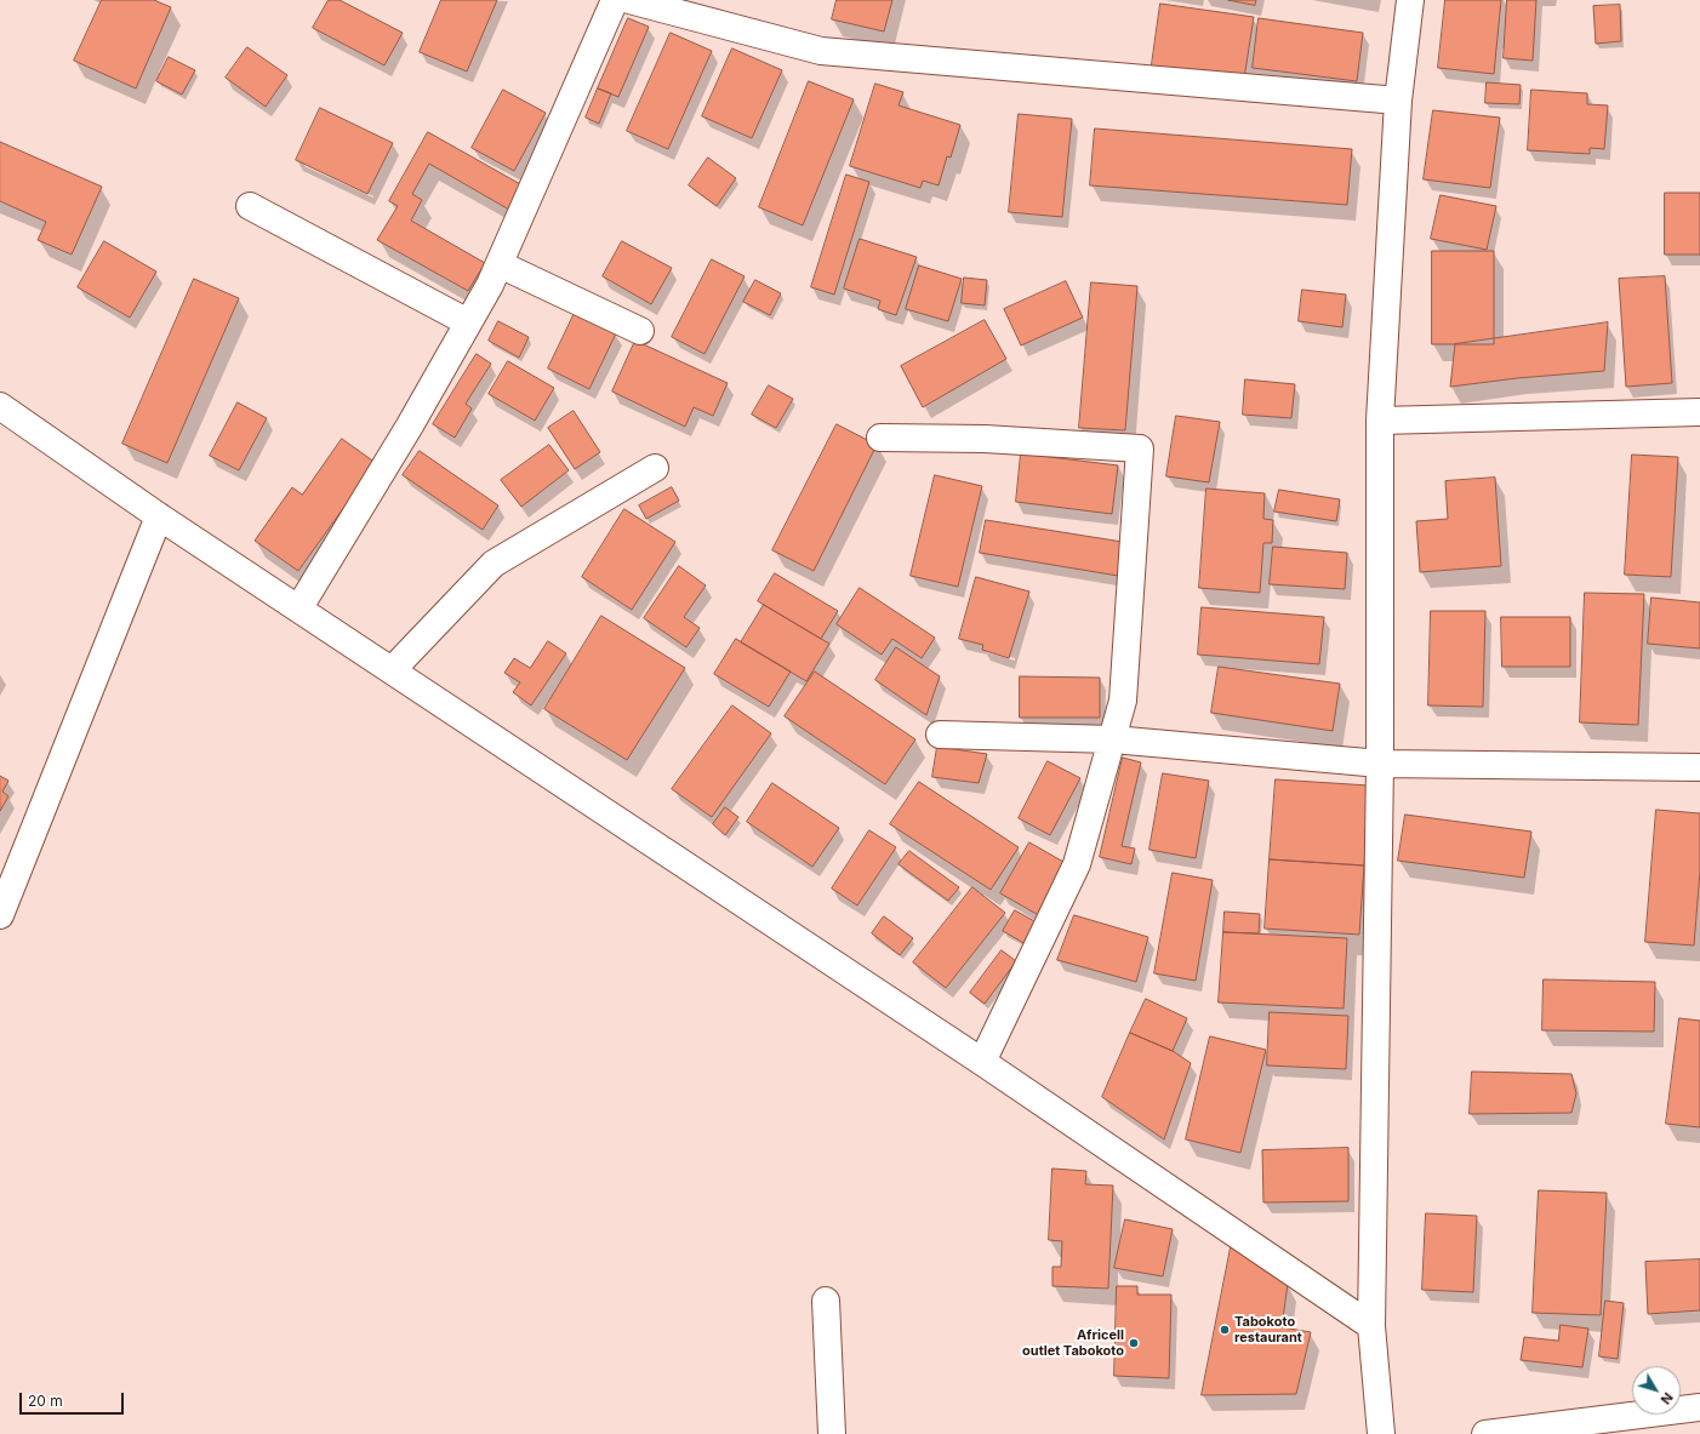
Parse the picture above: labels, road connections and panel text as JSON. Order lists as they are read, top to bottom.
{
  "places": ["Tabokoto restaurant", "Africell outlet Tabokoto"],
  "scale_bar": "20 m",
  "north": "bottom right"
}
